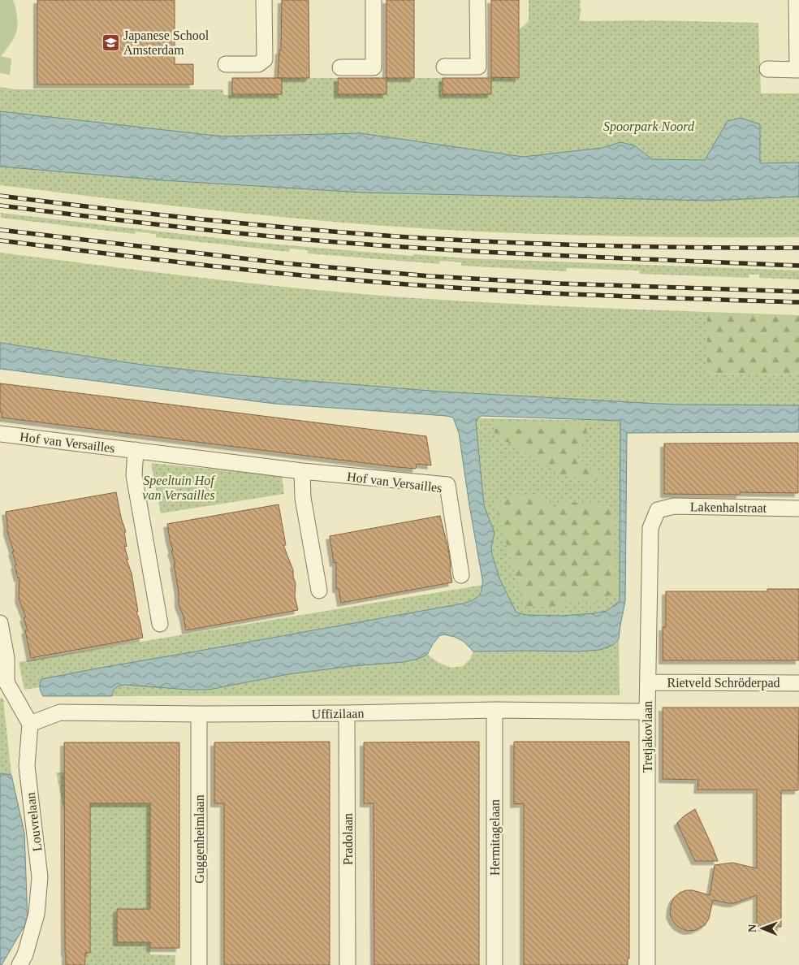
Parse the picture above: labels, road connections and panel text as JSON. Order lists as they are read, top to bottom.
{
  "streets": {
    "street": [
      "Hof van Versailles",
      "Lakenhalstraat",
      "Rietveld Schröderpad",
      "Uffizilaan",
      "Tretjakovlaan",
      "Louvrelaan",
      "Hermitagelaan",
      "Guggenheimlaan",
      "Pradolaan"
    ]
  },
  "crossings": [
    ["Lakenhalstraat", "Tretjakovlaan"],
    ["Rietveld Schröderpad", "Tretjakovlaan"],
    ["Uffizilaan", "Tretjakovlaan"],
    ["Uffizilaan", "Louvrelaan"],
    ["Uffizilaan", "Hermitagelaan"],
    ["Uffizilaan", "Guggenheimlaan"],
    ["Uffizilaan", "Pradolaan"]
  ],
  "parks": ["Spoorpark Noord", "Speeltuin Hof van Versailles"],
  "places": {
    "school or university": ["Japanese School Amsterdam"]
  },
  "north": "left"
}
